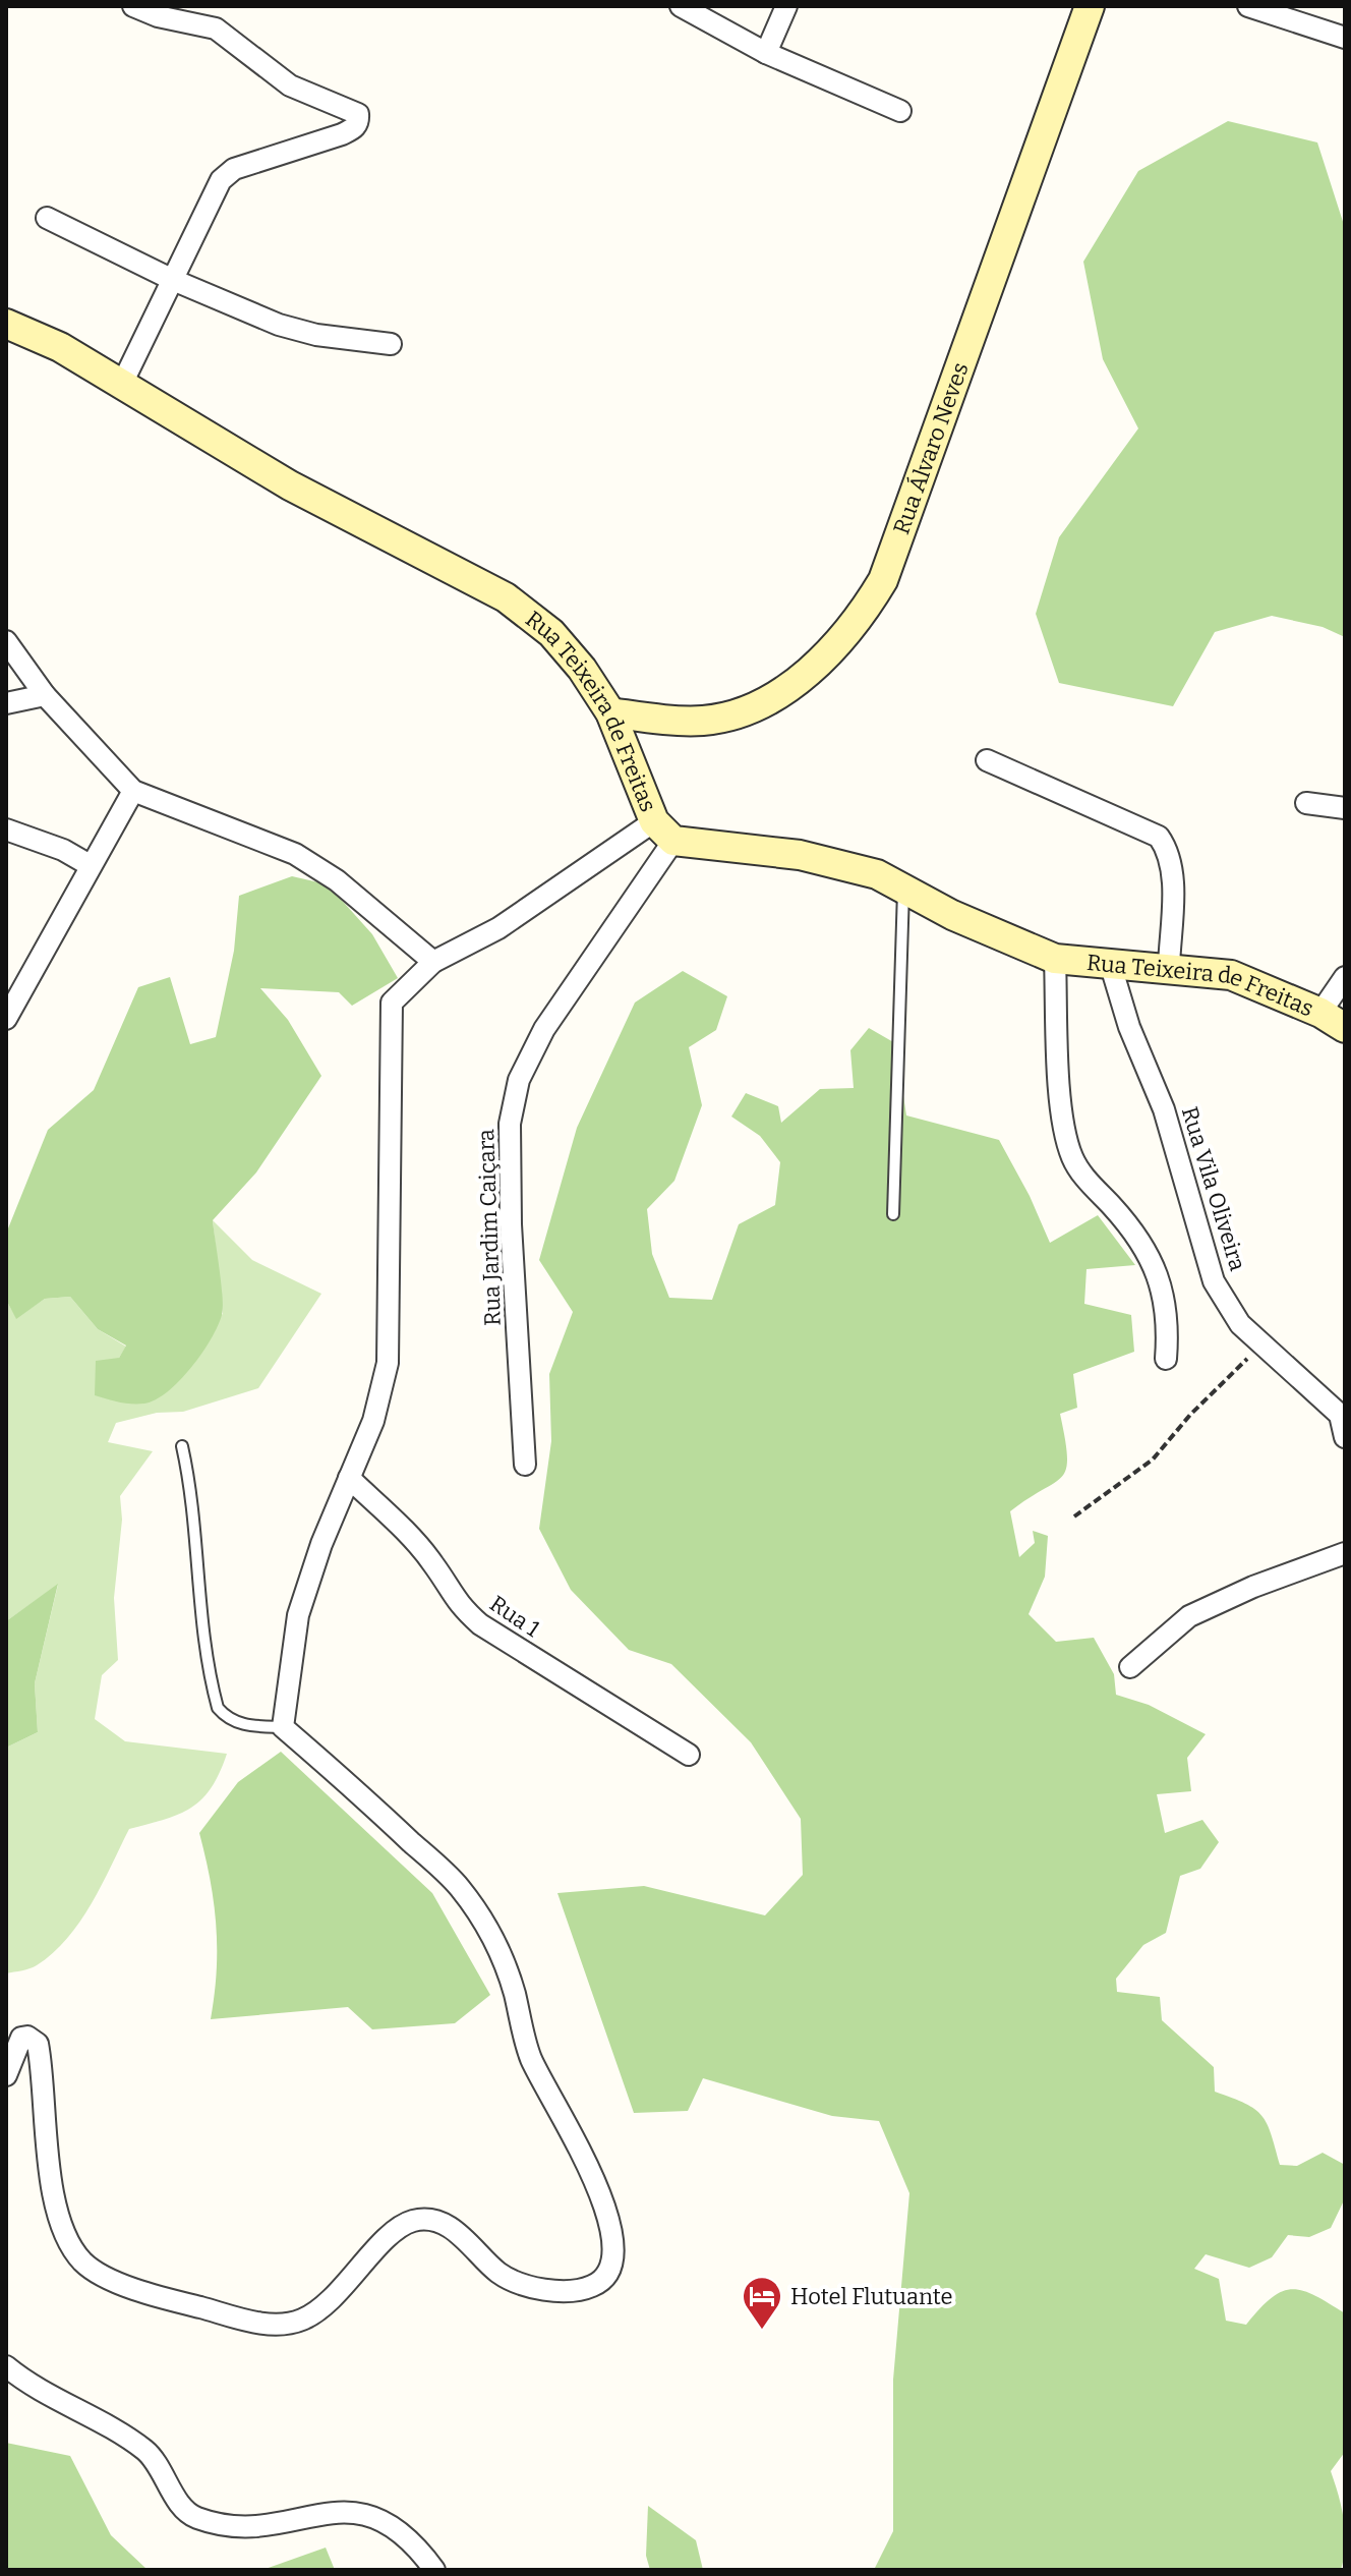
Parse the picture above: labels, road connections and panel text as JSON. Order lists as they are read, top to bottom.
{
  "streets": {
    "street": [
      "Rua Álvaro Neves",
      "Rua Teixeira de Freitas",
      "Rua Vila Oliveira",
      "Rua Jardim Caiçara",
      "Rua 1"
    ]
  },
  "crossings": [
    ["Rua Álvaro Neves", "Rua Teixeira de Freitas"],
    ["Rua Teixeira de Freitas", "Rua Vila Oliveira"],
    ["Rua Teixeira de Freitas", "Rua Jardim Caiçara"]
  ],
  "places": {
    "hotel": ["Hotel Flutuante"]
  }
}
